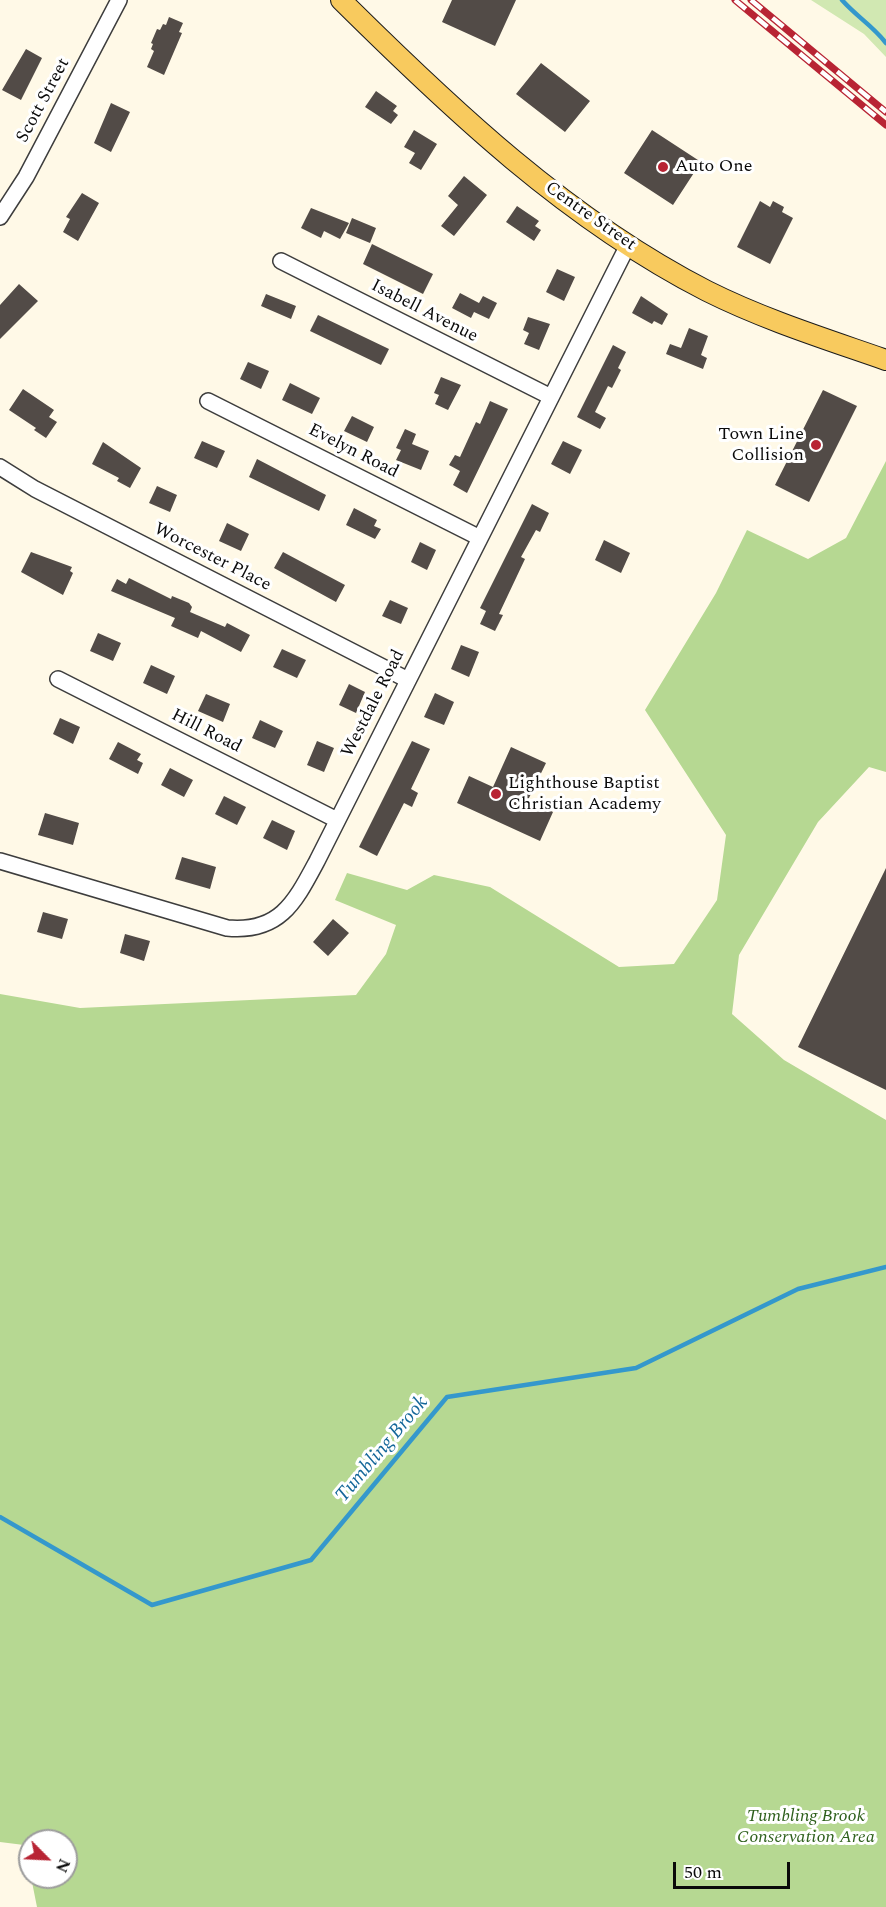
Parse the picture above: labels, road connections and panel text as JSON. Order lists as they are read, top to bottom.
{
  "streets": {
    "main road": ["Centre Street"],
    "street": [
      "Scott Street",
      "Isabell Avenue",
      "Evelyn Road",
      "Worcester Place",
      "Westdale Road",
      "Hill Road"
    ]
  },
  "crossings": [
    ["Centre Street", "Westdale Road"],
    ["Isabell Avenue", "Westdale Road"],
    ["Evelyn Road", "Westdale Road"],
    ["Worcester Place", "Westdale Road"],
    ["Westdale Road", "Hill Road"]
  ],
  "water": ["Tumbling Brook"],
  "parks": ["Tumbling Brook Conservation Area"],
  "places": ["Auto One", "Town Line Collision", "Lighthouse Baptist Christian Academy"],
  "scale_bar": "50 m",
  "north": "bottom right"
}
